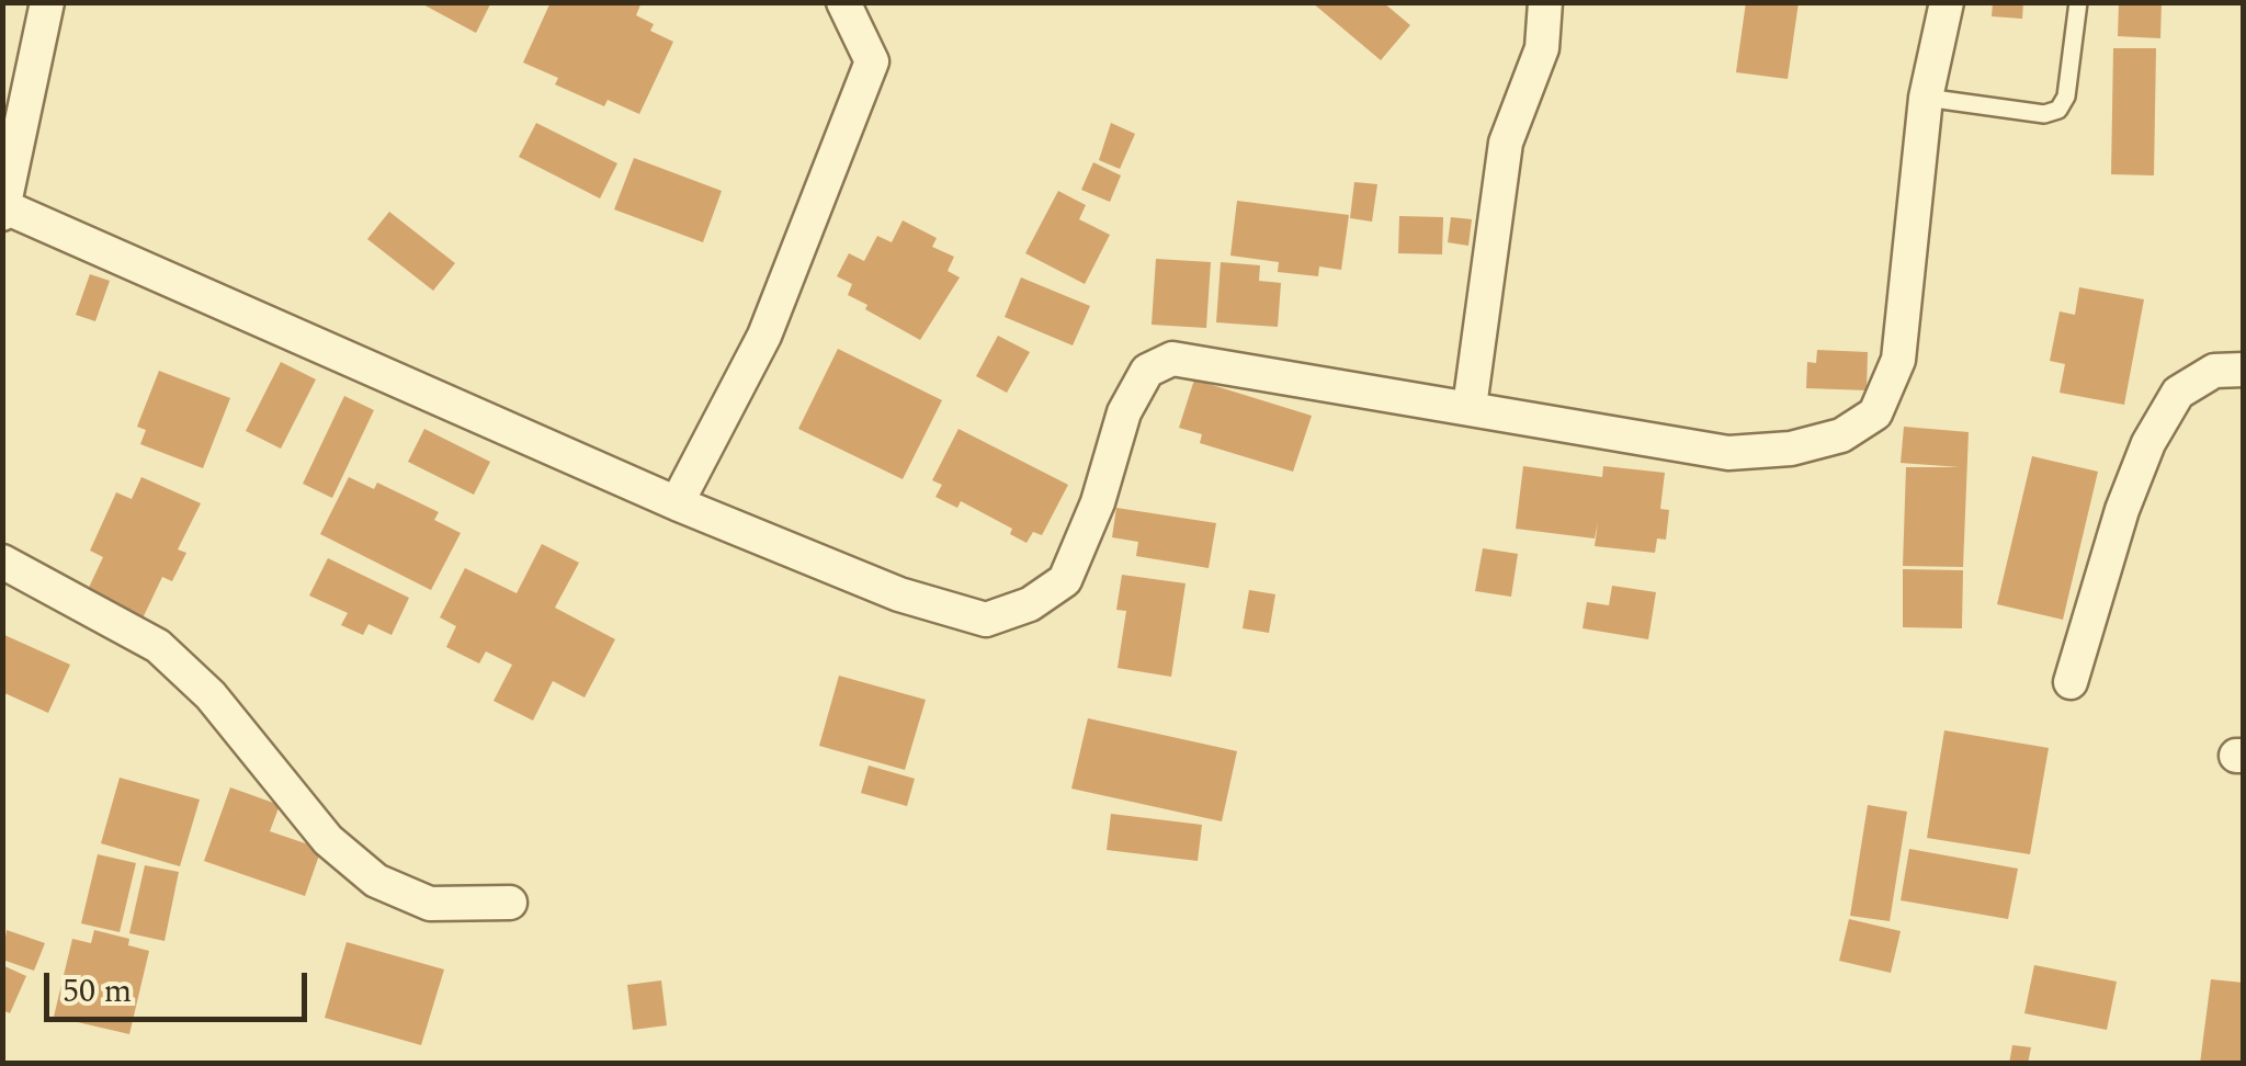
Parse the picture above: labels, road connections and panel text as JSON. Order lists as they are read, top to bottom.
{
  "scale_bar": "50 m"
}
